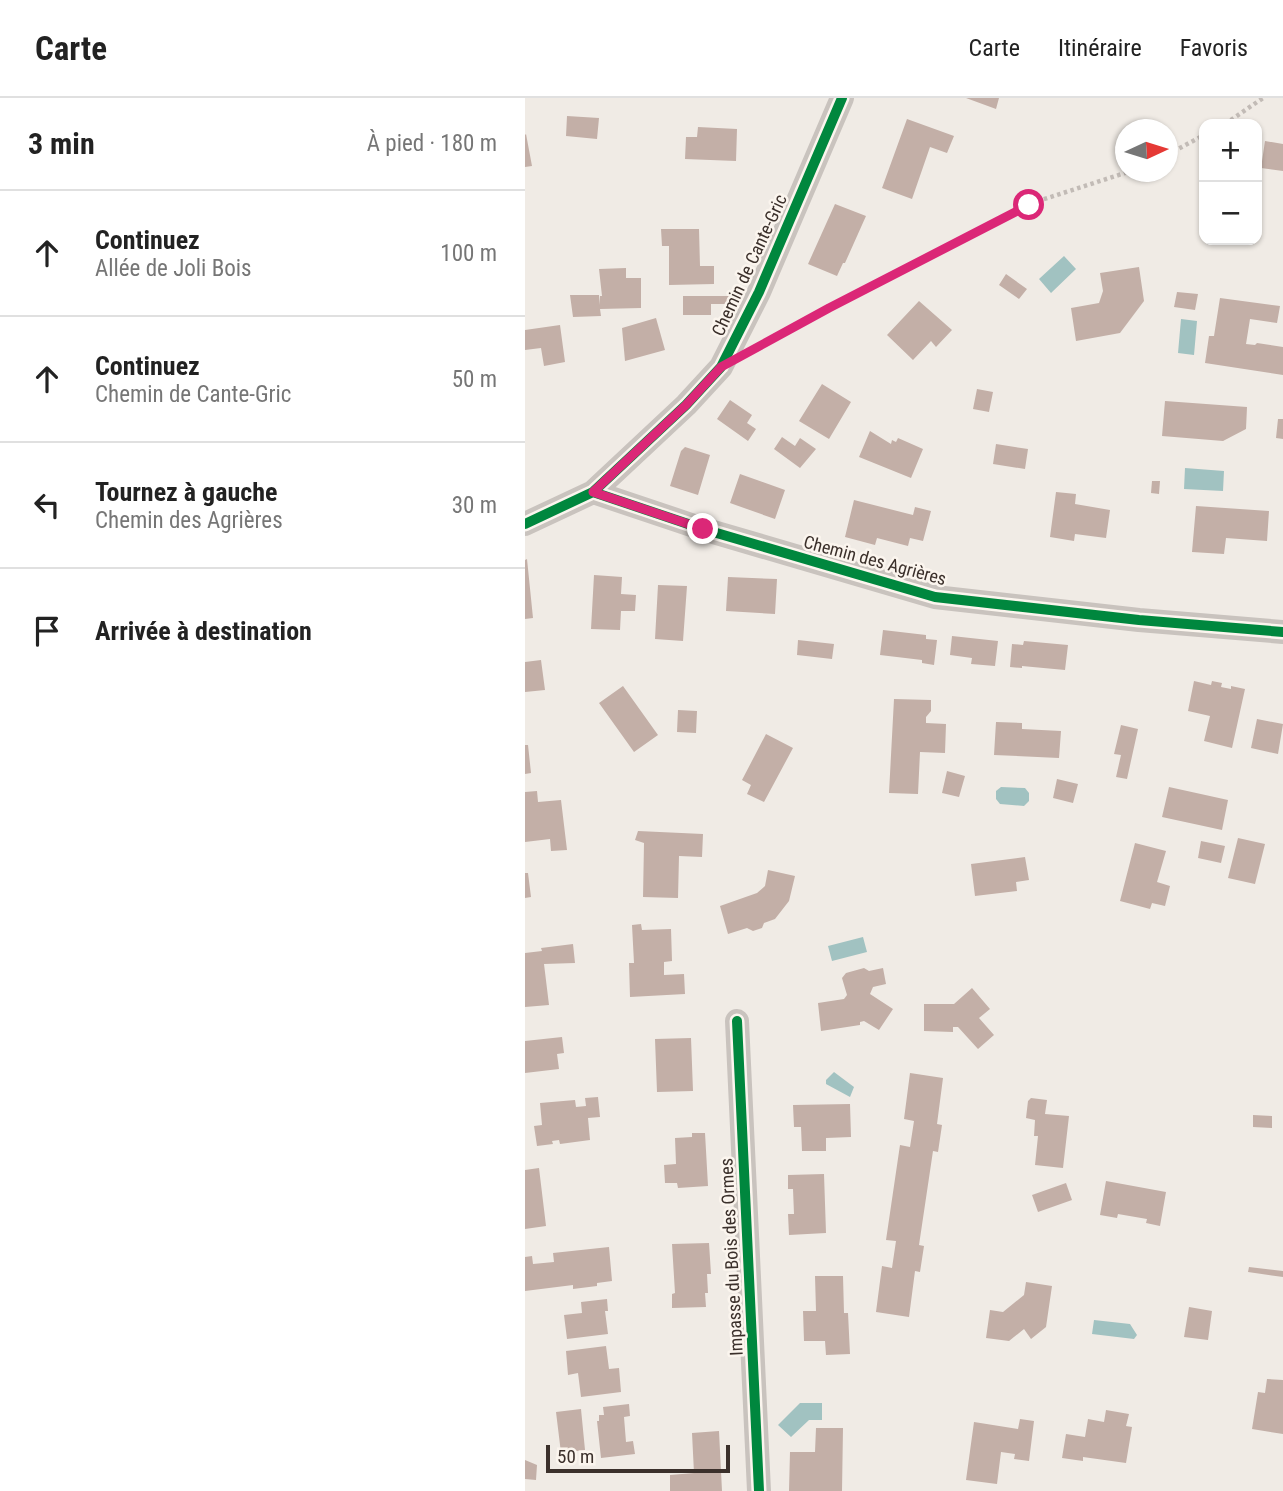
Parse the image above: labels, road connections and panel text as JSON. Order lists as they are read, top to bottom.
{
  "streets": {
    "street": ["Chemin de Cante-Gric", "Chemin des Agrières", "Impasse du Bois des Ormes"]
  },
  "crossings": [
    ["Chemin de Cante-Gric", "Chemin des Agrières"]
  ],
  "scale_bar": "50 m",
  "north": "right",
  "page": {
    "header": "Carte",
    "nav": ["Carte", "Itinéraire", "Favoris"],
    "heading": ["3 min", "À pied · 180 m"],
    "map_buttons": ["+", "−"],
    "list": [
      ["Continuez", "Allée de Joli Bois", "100 m"],
      ["Continuez", "Chemin de Cante-Gric", "50 m"],
      ["Tournez à gauche", "Chemin des Agrières", "30 m"],
      "Arrivée à destination"
    ],
    "scale": "50 m"
  }
}
